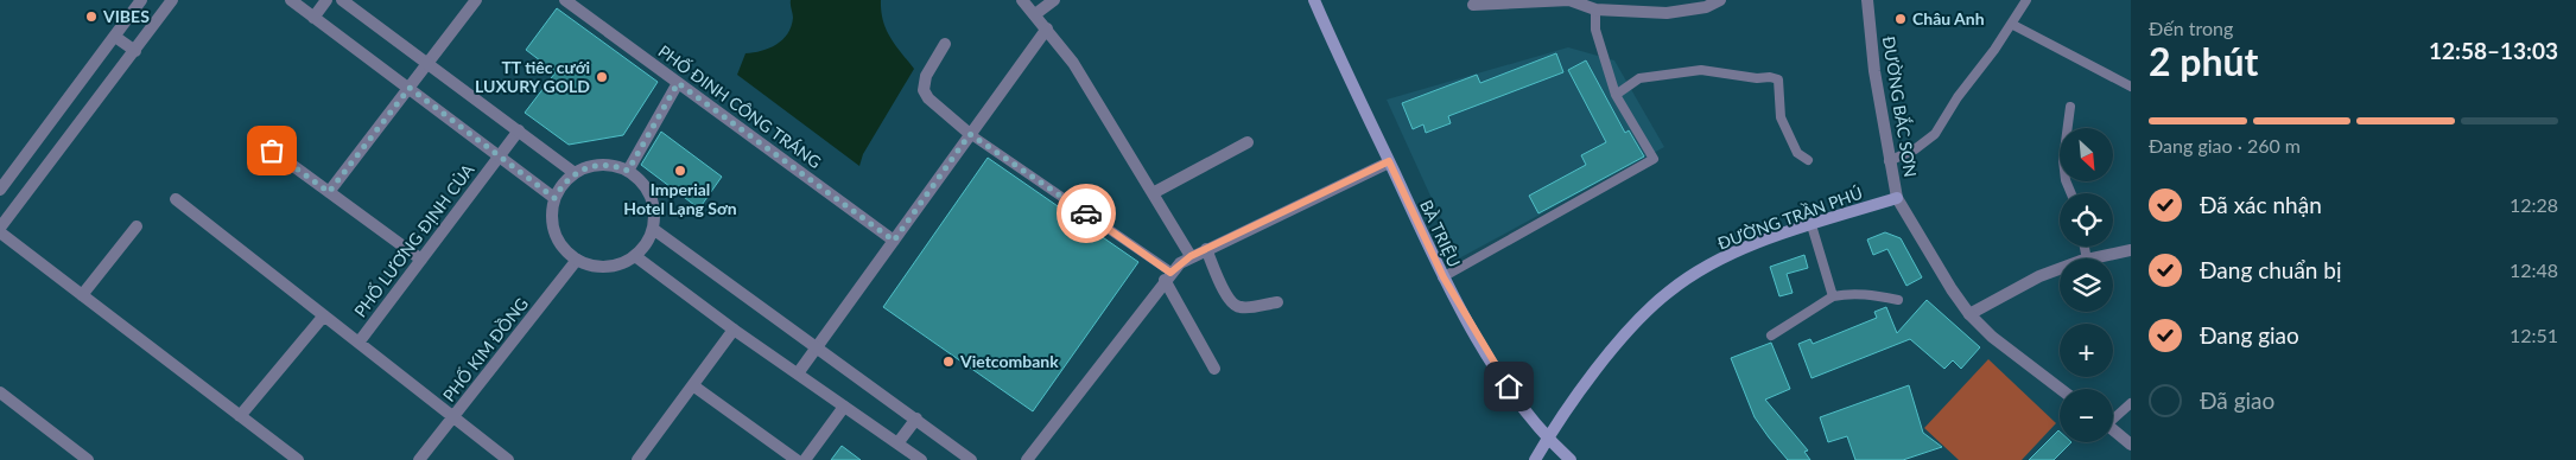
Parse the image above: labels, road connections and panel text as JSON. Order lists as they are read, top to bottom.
{
  "streets": {
    "main road": ["ĐƯỜNG TRẦN PHÚ", "BÀ TRIỆU"],
    "street": [
      "PHỐ ĐINH CÔNG TRÁNG",
      "ĐƯỜNG BẮC SƠN",
      "PHỐ LƯƠNG ĐỊNH CỦA",
      "PHỐ KIM ĐỒNG"
    ]
  },
  "crossings": [
    ["ĐƯỜNG BẮC SƠN", "ĐƯỜNG TRẦN PHÚ"],
    ["ĐƯỜNG TRẦN PHÚ", "BÀ TRIỆU"]
  ],
  "places": [
    "VIBES",
    "Châu Anh",
    "TT tiêc cưới LUXURY GOLD",
    "Imperial Hotel Lạng Sơn",
    "Vietcombank"
  ],
  "north": "bottom right",
  "page": {
    "heading": ["2 phút", "Đến trong", "12:58–13:03"],
    "bar": "Đang giao · 260 m",
    "map_buttons": ["+", "−"],
    "list": [
      ["Đã xác nhận", "12:28"],
      ["Đang chuẩn bị", "12:48"],
      ["Đang giao", "12:51"],
      "Đã giao"
    ]
  }
}
